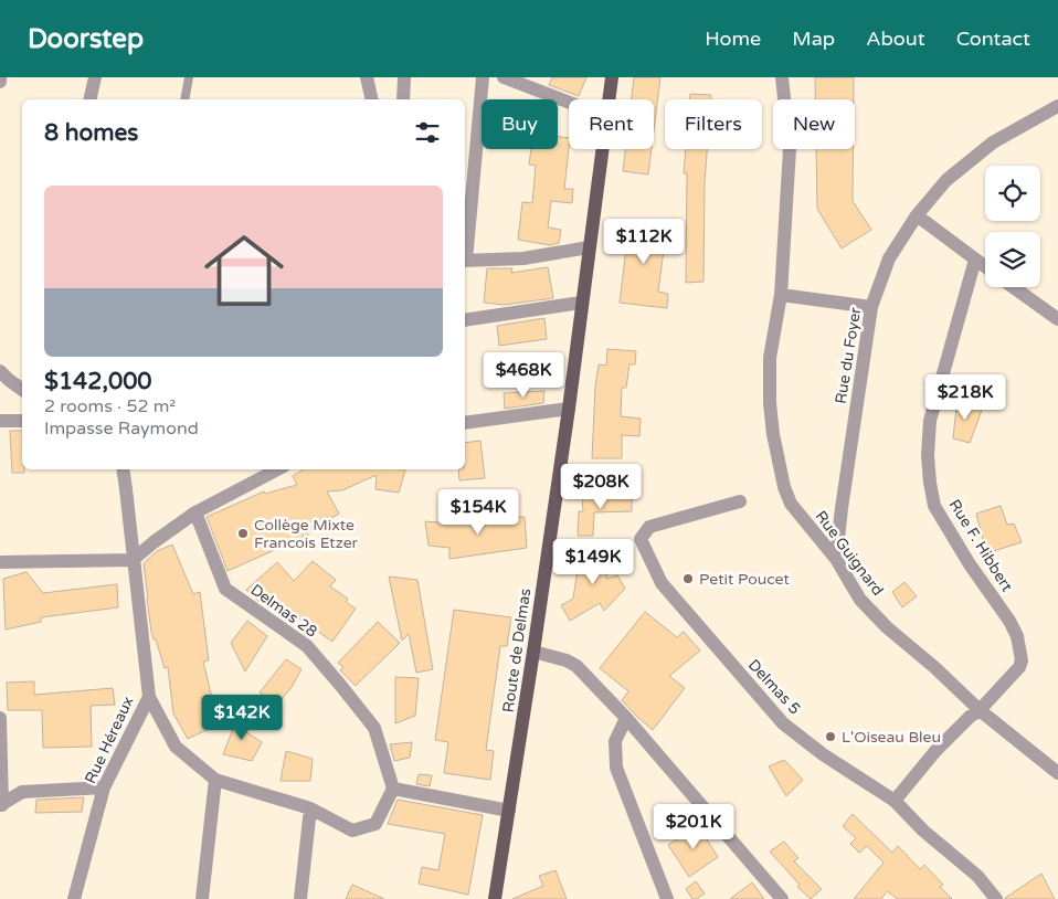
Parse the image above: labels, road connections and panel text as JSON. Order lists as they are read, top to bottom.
{
  "streets": {
    "main road": ["Route de Delmas"],
    "street": [
      "Rue du Foyer",
      "Rue F. Hibbert",
      "Rue Guignard",
      "Delmas 28",
      "Delmas 5",
      "Rue Héreaux"
    ]
  },
  "crossings": [
    ["Rue du Foyer", "Rue Guignard"],
    ["Rue F. Hibbert", "Rue Guignard"],
    ["Rue F. Hibbert", "Delmas 5"]
  ],
  "places": ["Collège Mixte Francois Etzer", "Petit Poucet", "L'Oiseau Bleu"],
  "page": {
    "header": "Doorstep",
    "nav": [
      "Home",
      "Map",
      "About",
      "Contact"
    ],
    "chip": [
      "Buy",
      "Rent",
      "Filters",
      "New"
    ],
    "heading": "8 homes",
    "list": [
      {
        "name": "$142,000",
        "note": "2 rooms · 52 m² · Impasse Raymond"
      }
    ],
    "price": [
      "$112K",
      "$468K",
      "$218K",
      "$208K",
      "$154K",
      "$149K",
      "$142K",
      "$201K"
    ]
  }
}
